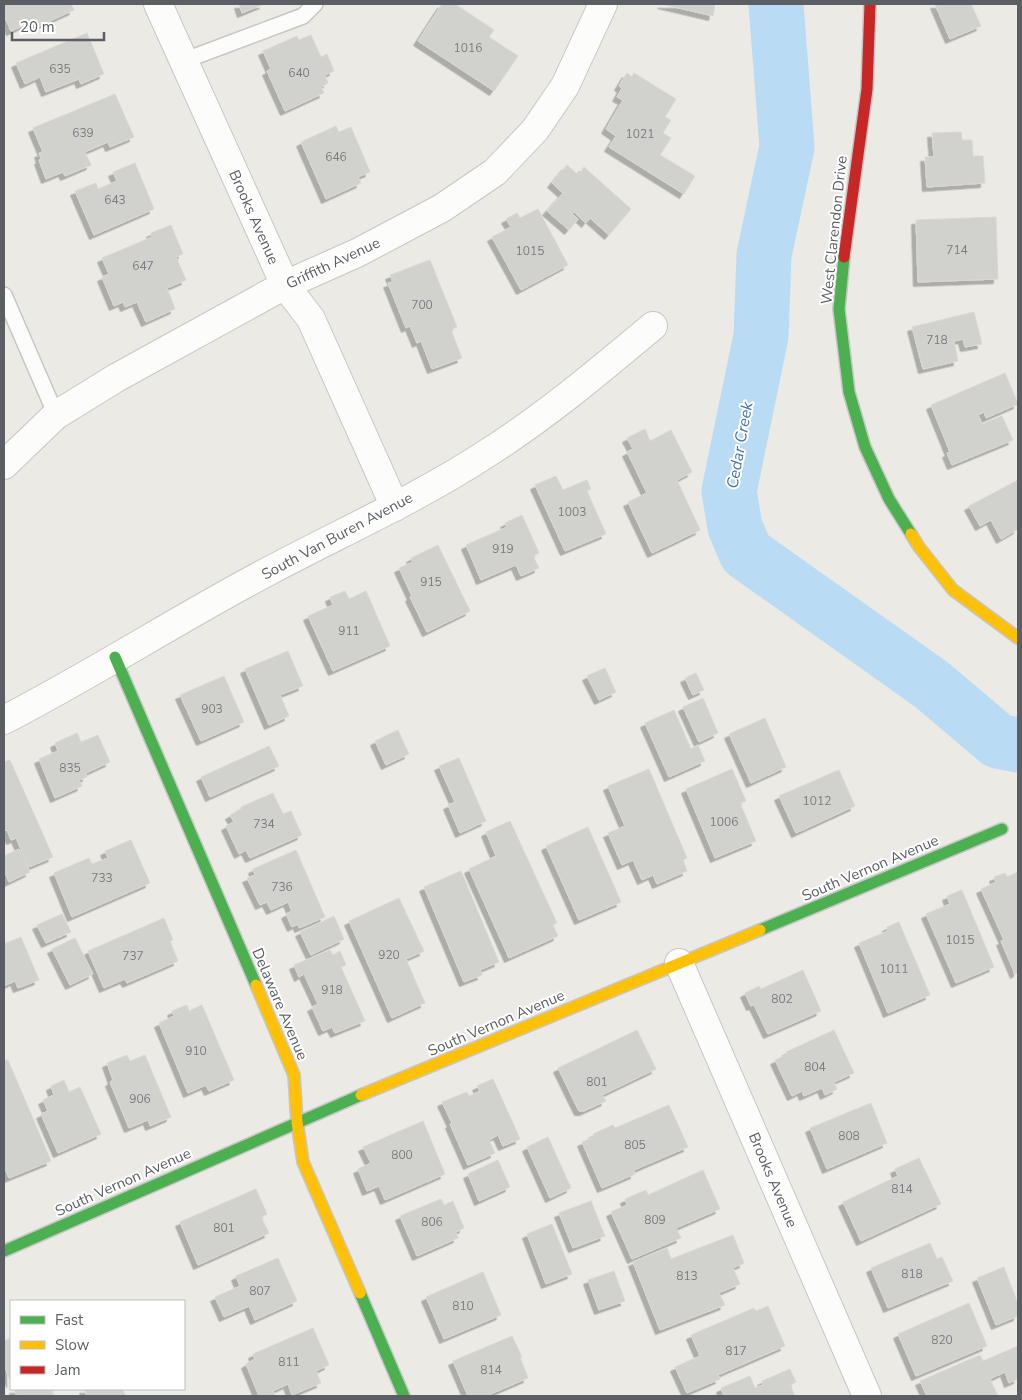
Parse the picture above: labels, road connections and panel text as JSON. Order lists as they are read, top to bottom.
{
  "streets": {
    "street": [
      "Brooks Avenue",
      "West Clarendon Drive",
      "Griffith Avenue",
      "South Van Buren Avenue",
      "South Vernon Avenue",
      "Delaware Avenue"
    ]
  },
  "crossings": [
    ["Brooks Avenue", "Griffith Avenue"],
    ["Brooks Avenue", "South Van Buren Avenue"],
    ["Brooks Avenue", "South Vernon Avenue"],
    ["South Van Buren Avenue", "Delaware Avenue"],
    ["South Vernon Avenue", "Delaware Avenue"]
  ],
  "water": ["Cedar Creek"],
  "house_numbers": [
    "1016",
    "635",
    "640",
    "639",
    "1021",
    "646",
    "643",
    "714",
    "1015",
    "647",
    "700",
    "718",
    "1003",
    "919",
    "915",
    "911",
    "903",
    "835",
    "1012",
    "1006",
    "734",
    "733",
    "736",
    "1015",
    "920",
    "737",
    "1011",
    "918",
    "802",
    "910",
    "804",
    "801",
    "906",
    "808",
    "805",
    "800",
    "814",
    "809",
    "806",
    "801",
    "818",
    "813",
    "807",
    "810",
    "820",
    "817",
    "811",
    "814"
  ],
  "legend": ["Fast", "Slow", "Jam"],
  "scale_bar": "20 m"
}
